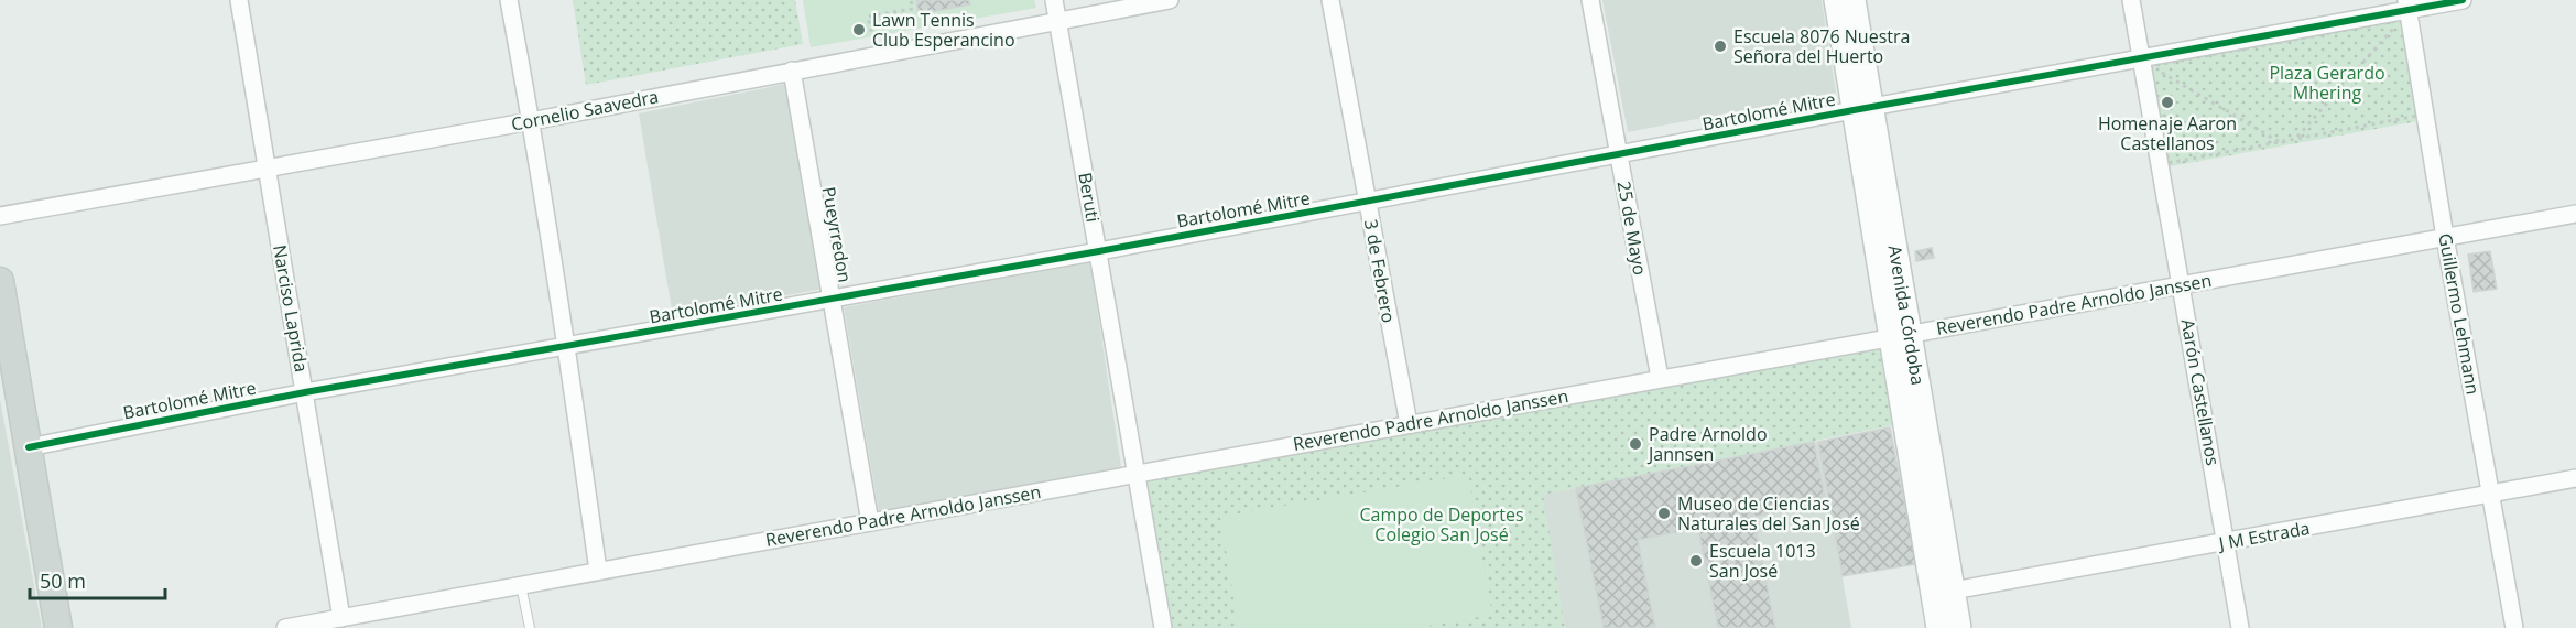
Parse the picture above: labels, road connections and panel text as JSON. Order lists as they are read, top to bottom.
{
  "streets": {
    "main road": ["Avenida Córdoba"],
    "street": [
      "Cornelio Saavedra",
      "Bartolomé Mitre",
      "Beruti",
      "25 de Mayo",
      "Pueyrredon",
      "3 de Febrero",
      "Reverendo Padre Arnoldo Janssen",
      "Narciso Laprida",
      "Guillermo Lehmann",
      "Aarón Castellanos",
      "J M Estrada"
    ]
  },
  "crossings": [
    ["Cornelio Saavedra", "Beruti"],
    ["Cornelio Saavedra", "Pueyrredon"],
    ["Cornelio Saavedra", "Narciso Laprida"],
    ["Bartolomé Mitre", "Beruti"],
    ["Bartolomé Mitre", "25 de Mayo"],
    ["Bartolomé Mitre", "Pueyrredon"],
    ["Bartolomé Mitre", "3 de Febrero"],
    ["Bartolomé Mitre", "Narciso Laprida"],
    ["Bartolomé Mitre", "Avenida Córdoba"],
    ["Bartolomé Mitre", "Guillermo Lehmann"],
    ["Bartolomé Mitre", "Aarón Castellanos"],
    ["Beruti", "Reverendo Padre Arnoldo Janssen"],
    ["25 de Mayo", "Reverendo Padre Arnoldo Janssen"],
    ["Pueyrredon", "Reverendo Padre Arnoldo Janssen"],
    ["3 de Febrero", "Reverendo Padre Arnoldo Janssen"],
    ["Reverendo Padre Arnoldo Janssen", "Narciso Laprida"],
    ["Reverendo Padre Arnoldo Janssen", "Avenida Córdoba"],
    ["Reverendo Padre Arnoldo Janssen", "Guillermo Lehmann"],
    ["Reverendo Padre Arnoldo Janssen", "Aarón Castellanos"],
    ["Avenida Córdoba", "J M Estrada"],
    ["Guillermo Lehmann", "J M Estrada"],
    ["Aarón Castellanos", "J M Estrada"]
  ],
  "parks": ["Plaza Gerardo Mhering", "Campo de Deportes Colegio San José"],
  "places": [
    "Lawn Tennis Club Esperancino",
    "Escuela 8076 Nuestra Señora del Huerto",
    "Homenaje Aaron Castellanos",
    "Padre Arnoldo Jannsen",
    "Museo de Ciencias Naturales del San José",
    "Escuela 1013 San José"
  ],
  "scale_bar": "50 m"
}
